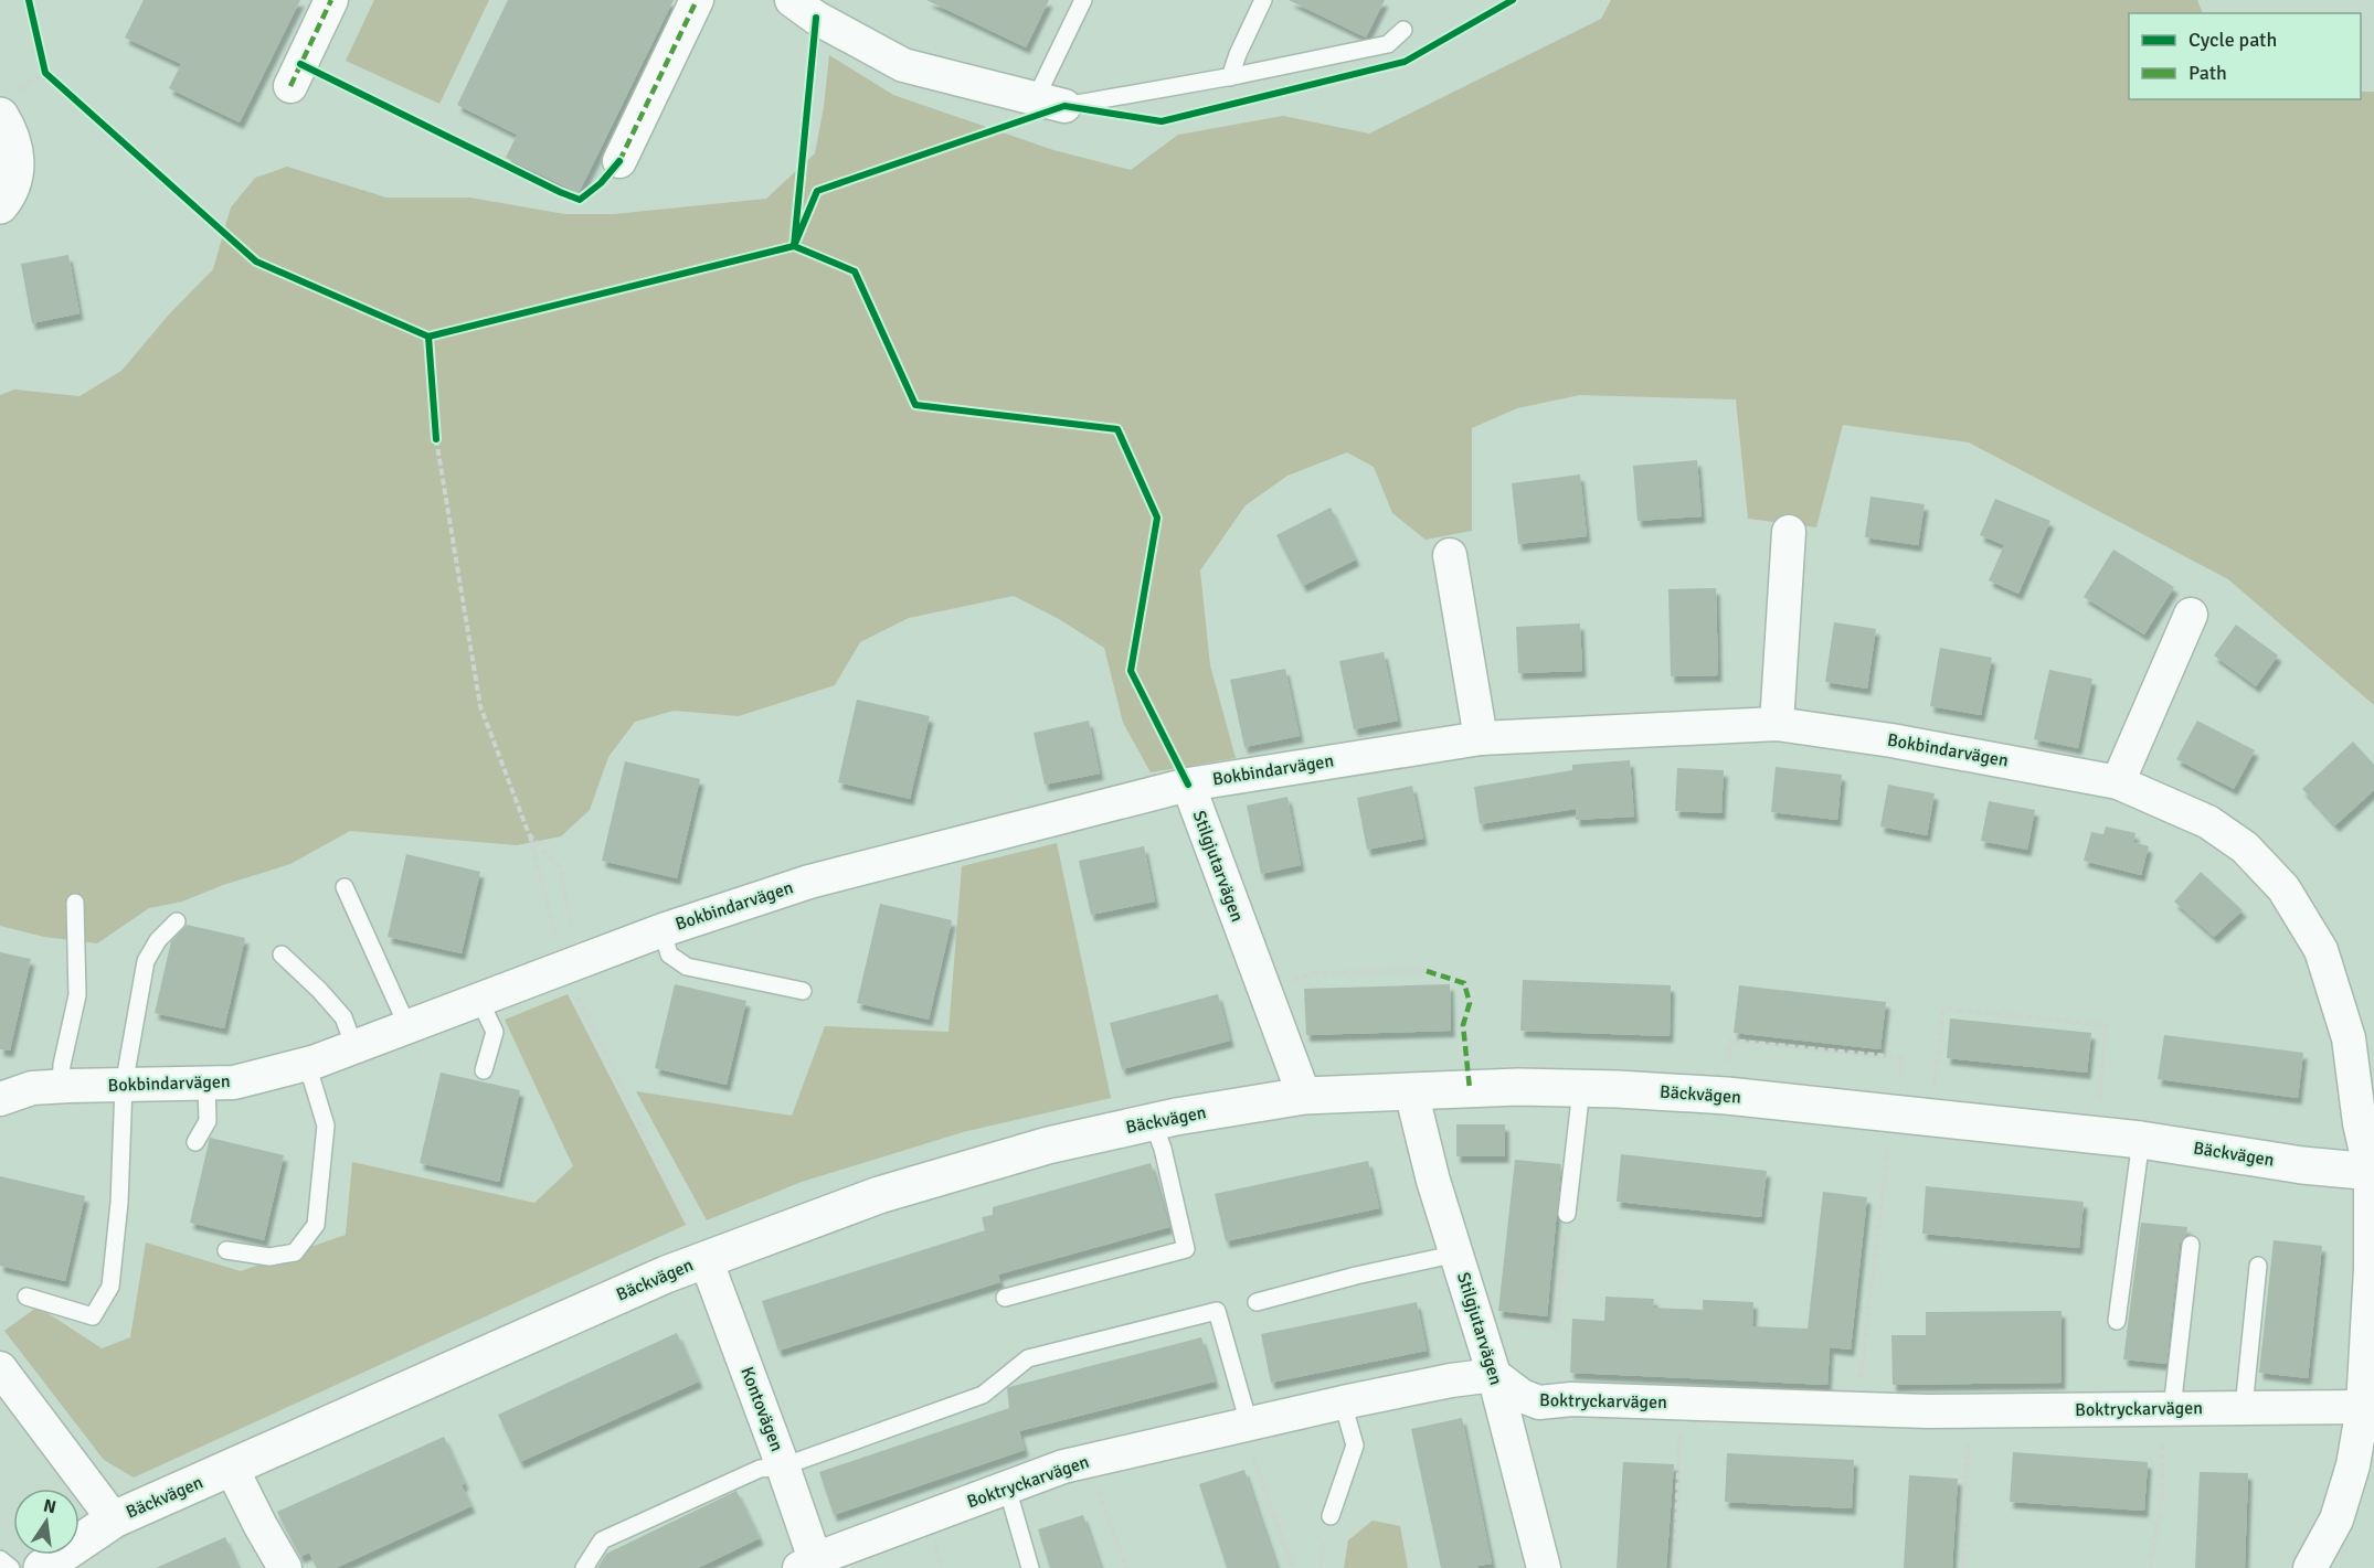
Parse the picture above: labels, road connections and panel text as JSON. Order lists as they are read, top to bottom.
{
  "streets": {
    "street": [
      "Bokbindarvägen",
      "Stilgjutarvägen",
      "Bäckvägen",
      "Boktryckarvägen",
      "Kontovägen"
    ]
  },
  "crossings": [
    ["Bokbindarvägen", "Stilgjutarvägen"],
    ["Bokbindarvägen", "Bäckvägen"],
    ["Bokbindarvägen", "Boktryckarvägen"],
    ["Stilgjutarvägen", "Bäckvägen"],
    ["Stilgjutarvägen", "Boktryckarvägen"],
    ["Bäckvägen", "Kontovägen"],
    ["Boktryckarvägen", "Kontovägen"]
  ],
  "legend": ["Cycle path", "Path"],
  "north": "top"
}
